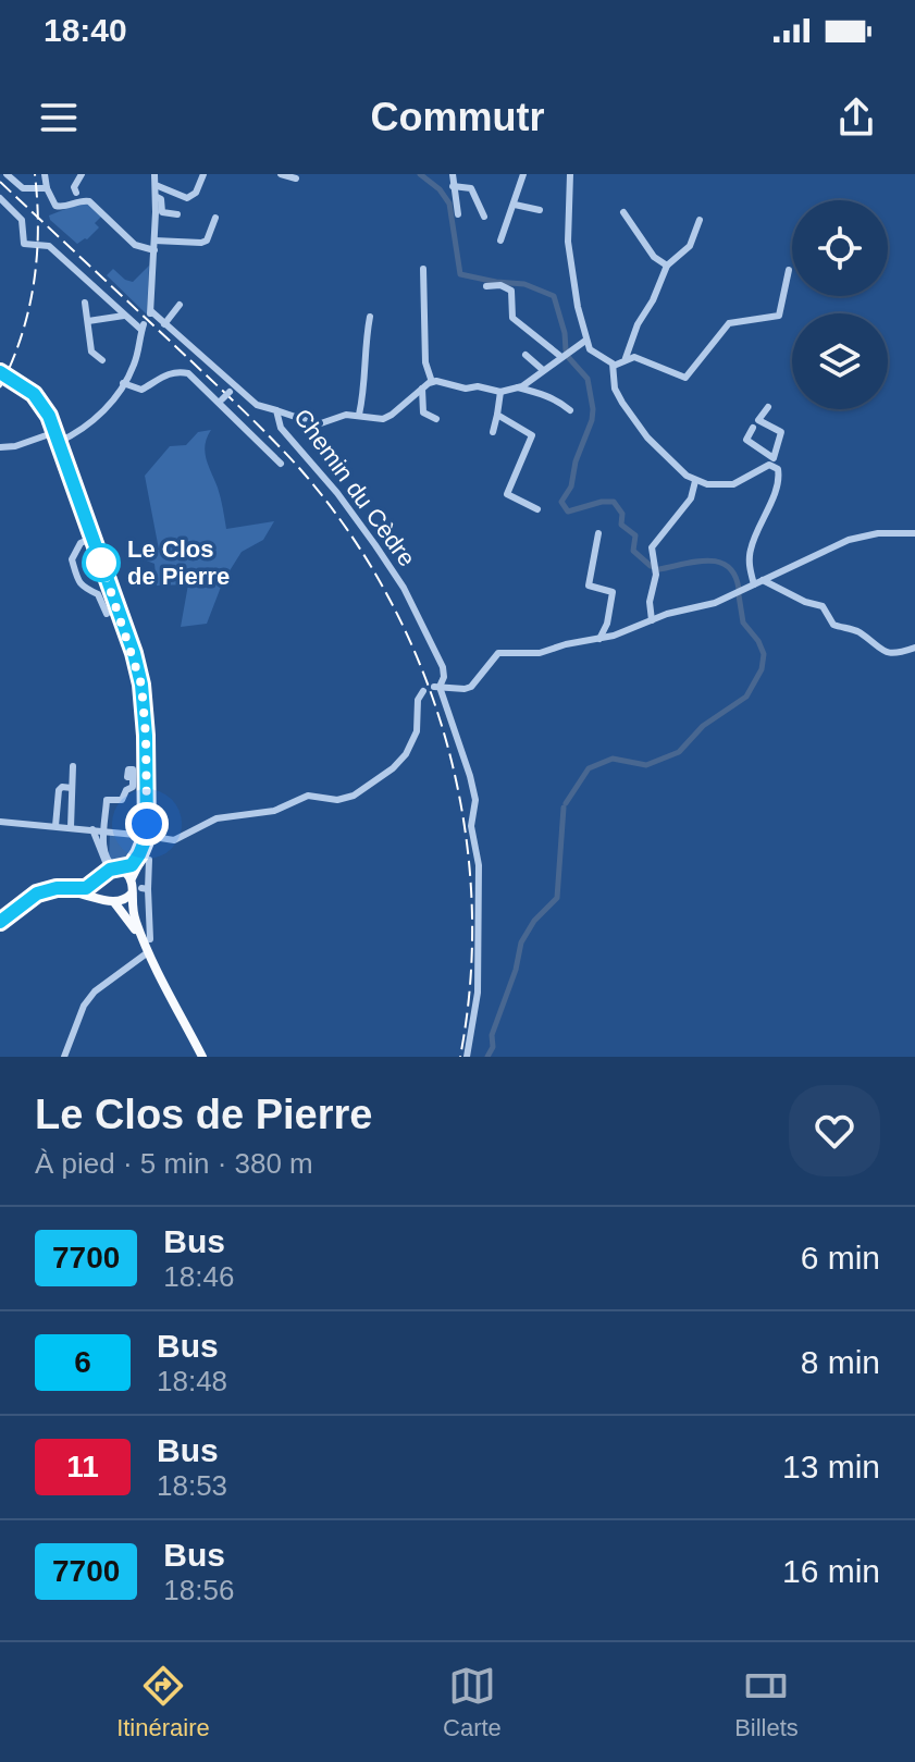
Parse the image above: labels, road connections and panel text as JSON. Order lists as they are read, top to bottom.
{
  "streets": {
    "street": ["Chemin du Cèdre"]
  },
  "places": ["Le Clos de Pierre"],
  "lines": ["bus line 7700"],
  "page": {
    "status": "18:40",
    "header": "Commutr",
    "heading": ["Le Clos de Pierre", "À pied · 5 min · 380 m"],
    "list": [
      {
        "mark": "7700",
        "name": "Bus",
        "note": "18:46",
        "value": "6 min"
      },
      {
        "mark": "6",
        "name": "Bus",
        "note": "18:48",
        "value": "8 min"
      },
      {
        "mark": "11",
        "name": "Bus",
        "note": "18:53",
        "value": "13 min"
      },
      {
        "mark": "7700",
        "name": "Bus",
        "note": "18:56",
        "value": "16 min"
      }
    ],
    "tabs": ["Itinéraire", "Carte", "Billets"]
  }
}
